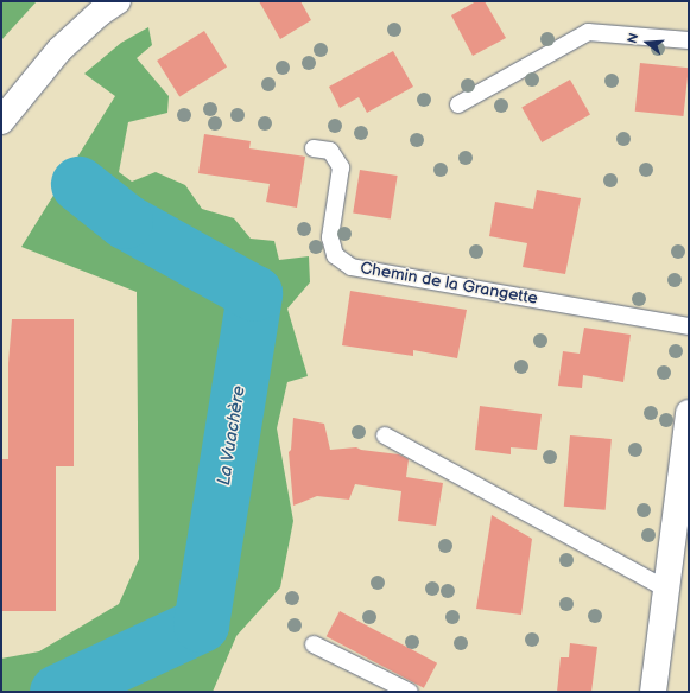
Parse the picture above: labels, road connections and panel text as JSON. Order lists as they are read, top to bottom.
{
  "streets": {
    "lane": ["Chemin de la Grangette"]
  },
  "water": ["La Vuachère"],
  "north": "left"
}
